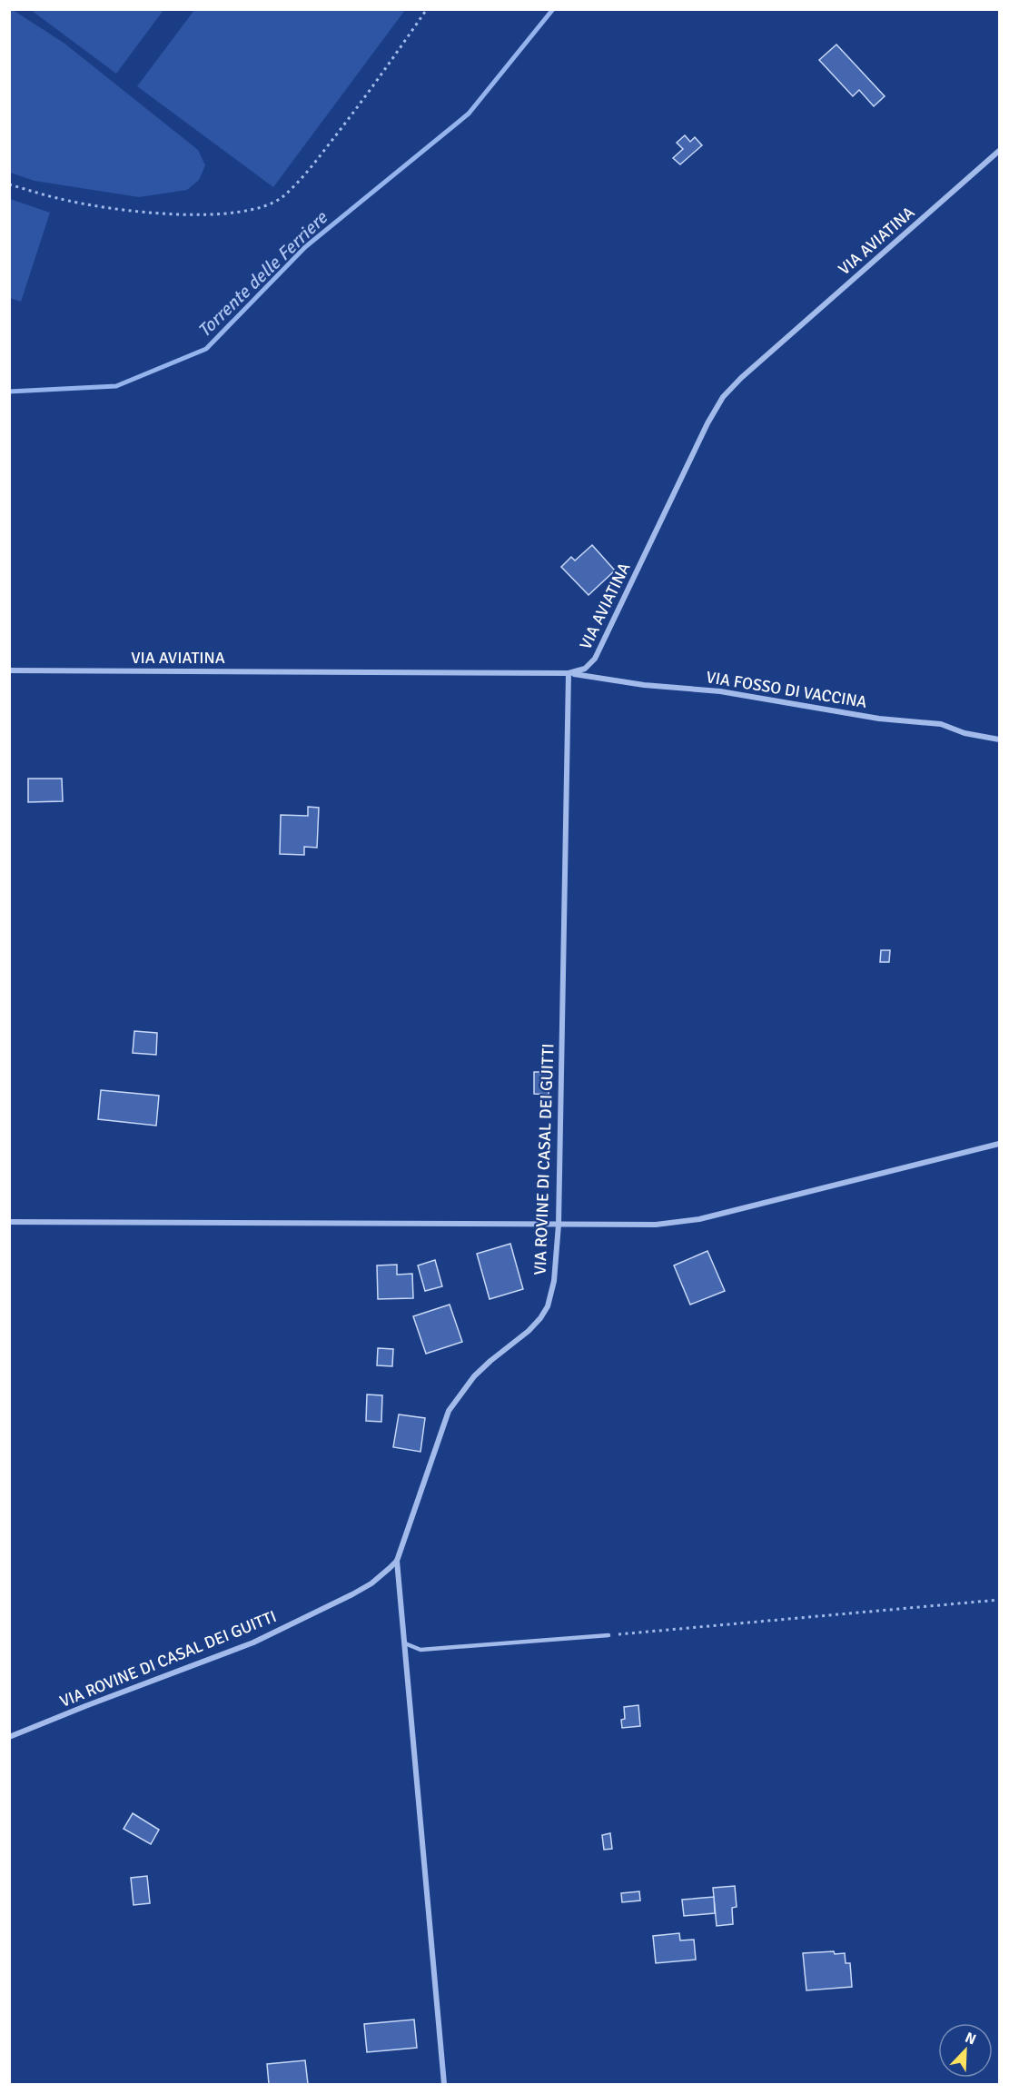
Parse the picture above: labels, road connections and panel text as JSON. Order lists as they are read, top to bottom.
{
  "streets": {
    "street": ["VIA AVIATINA", "VIA FOSSO DI VACCINA", "VIA ROVINE DI CASAL DEI GUITTI"]
  },
  "crossings": [
    ["VIA AVIATINA", "VIA FOSSO DI VACCINA"],
    ["VIA AVIATINA", "VIA ROVINE DI CASAL DEI GUITTI"],
    ["VIA FOSSO DI VACCINA", "VIA ROVINE DI CASAL DEI GUITTI"]
  ],
  "water": ["Torrente delle Ferriere"],
  "north": "top right"
}
